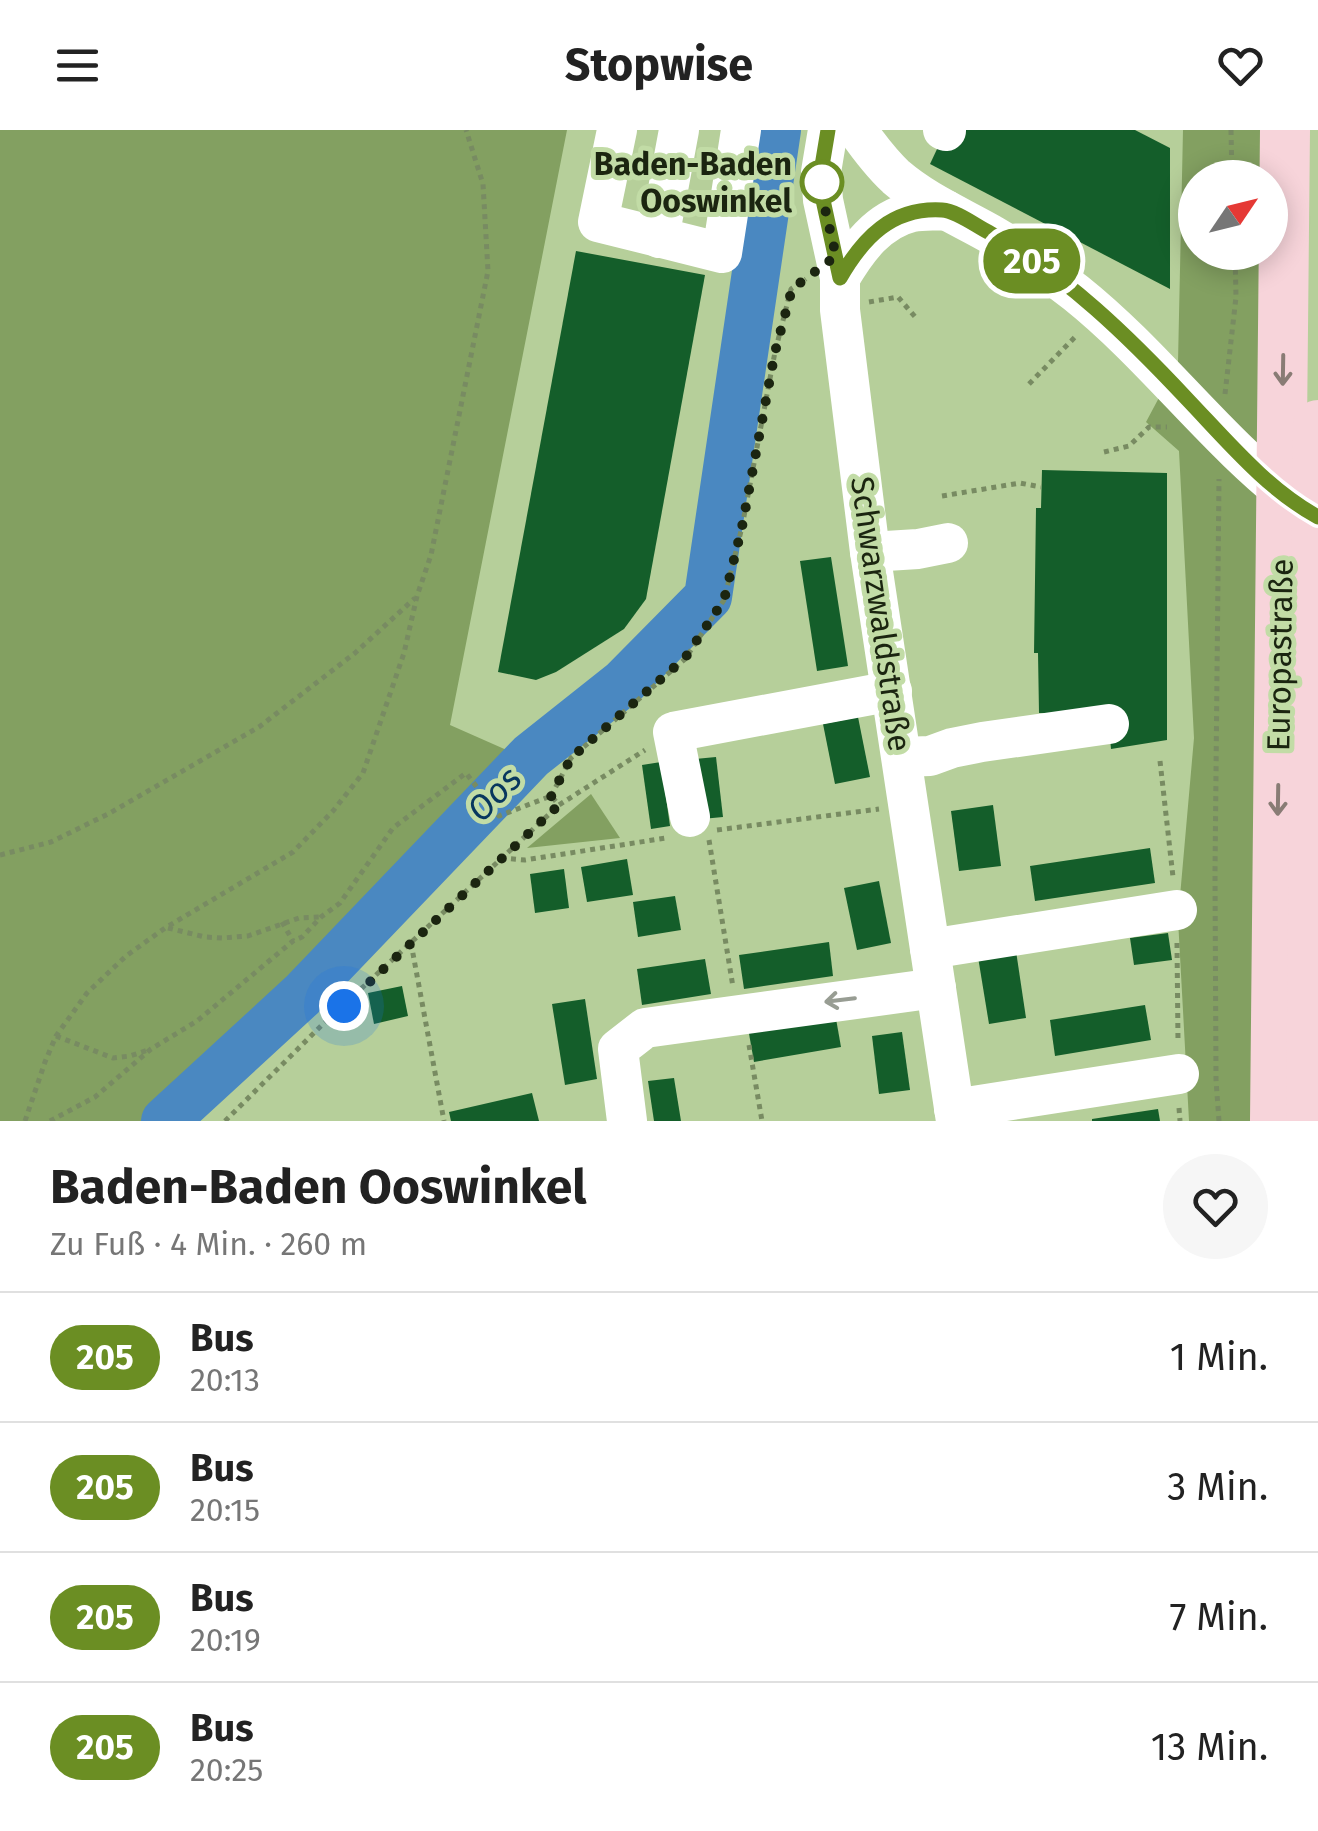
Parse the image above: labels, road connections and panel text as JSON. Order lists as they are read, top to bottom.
{
  "streets": {
    "main road": ["Europastraße"],
    "street": ["Schwarzwaldstraße"]
  },
  "water": ["Oos"],
  "places": ["Baden-Baden Ooswinkel"],
  "lines": ["bus line 205"],
  "north": "top right",
  "page": {
    "header": "Stopwise",
    "on_map": "205",
    "heading": ["Baden-Baden Ooswinkel", "Zu Fuß · 4 Min. · 260 m"],
    "list": [
      {
        "mark": "205",
        "name": "Bus",
        "note": "20:13",
        "value": "1 Min."
      },
      {
        "mark": "205",
        "name": "Bus",
        "note": "20:15",
        "value": "3 Min."
      },
      {
        "mark": "205",
        "name": "Bus",
        "note": "20:19",
        "value": "7 Min."
      },
      {
        "mark": "205",
        "name": "Bus",
        "note": "20:25",
        "value": "13 Min."
      }
    ]
  }
}
